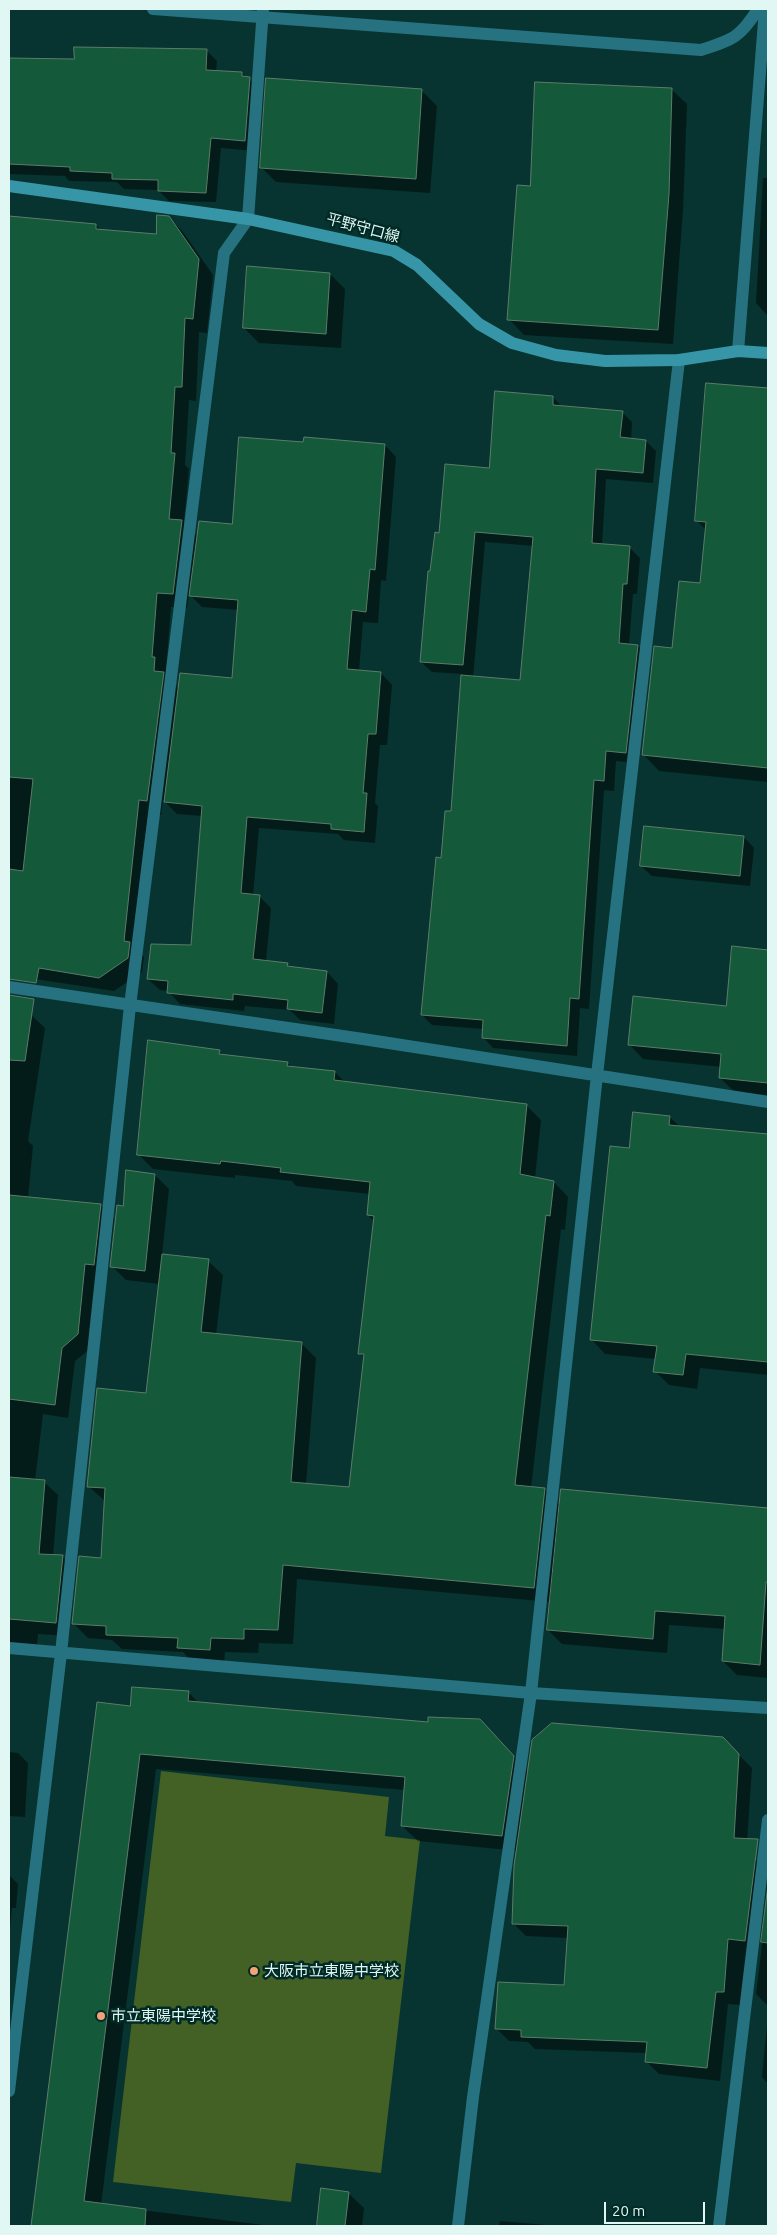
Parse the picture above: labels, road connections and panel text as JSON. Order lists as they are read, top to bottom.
{
  "streets": {
    "main road": ["平野守口線"]
  },
  "places": ["大阪市立東陽中学校", "市立東陽中学校"],
  "scale_bar": "20 m"
}
